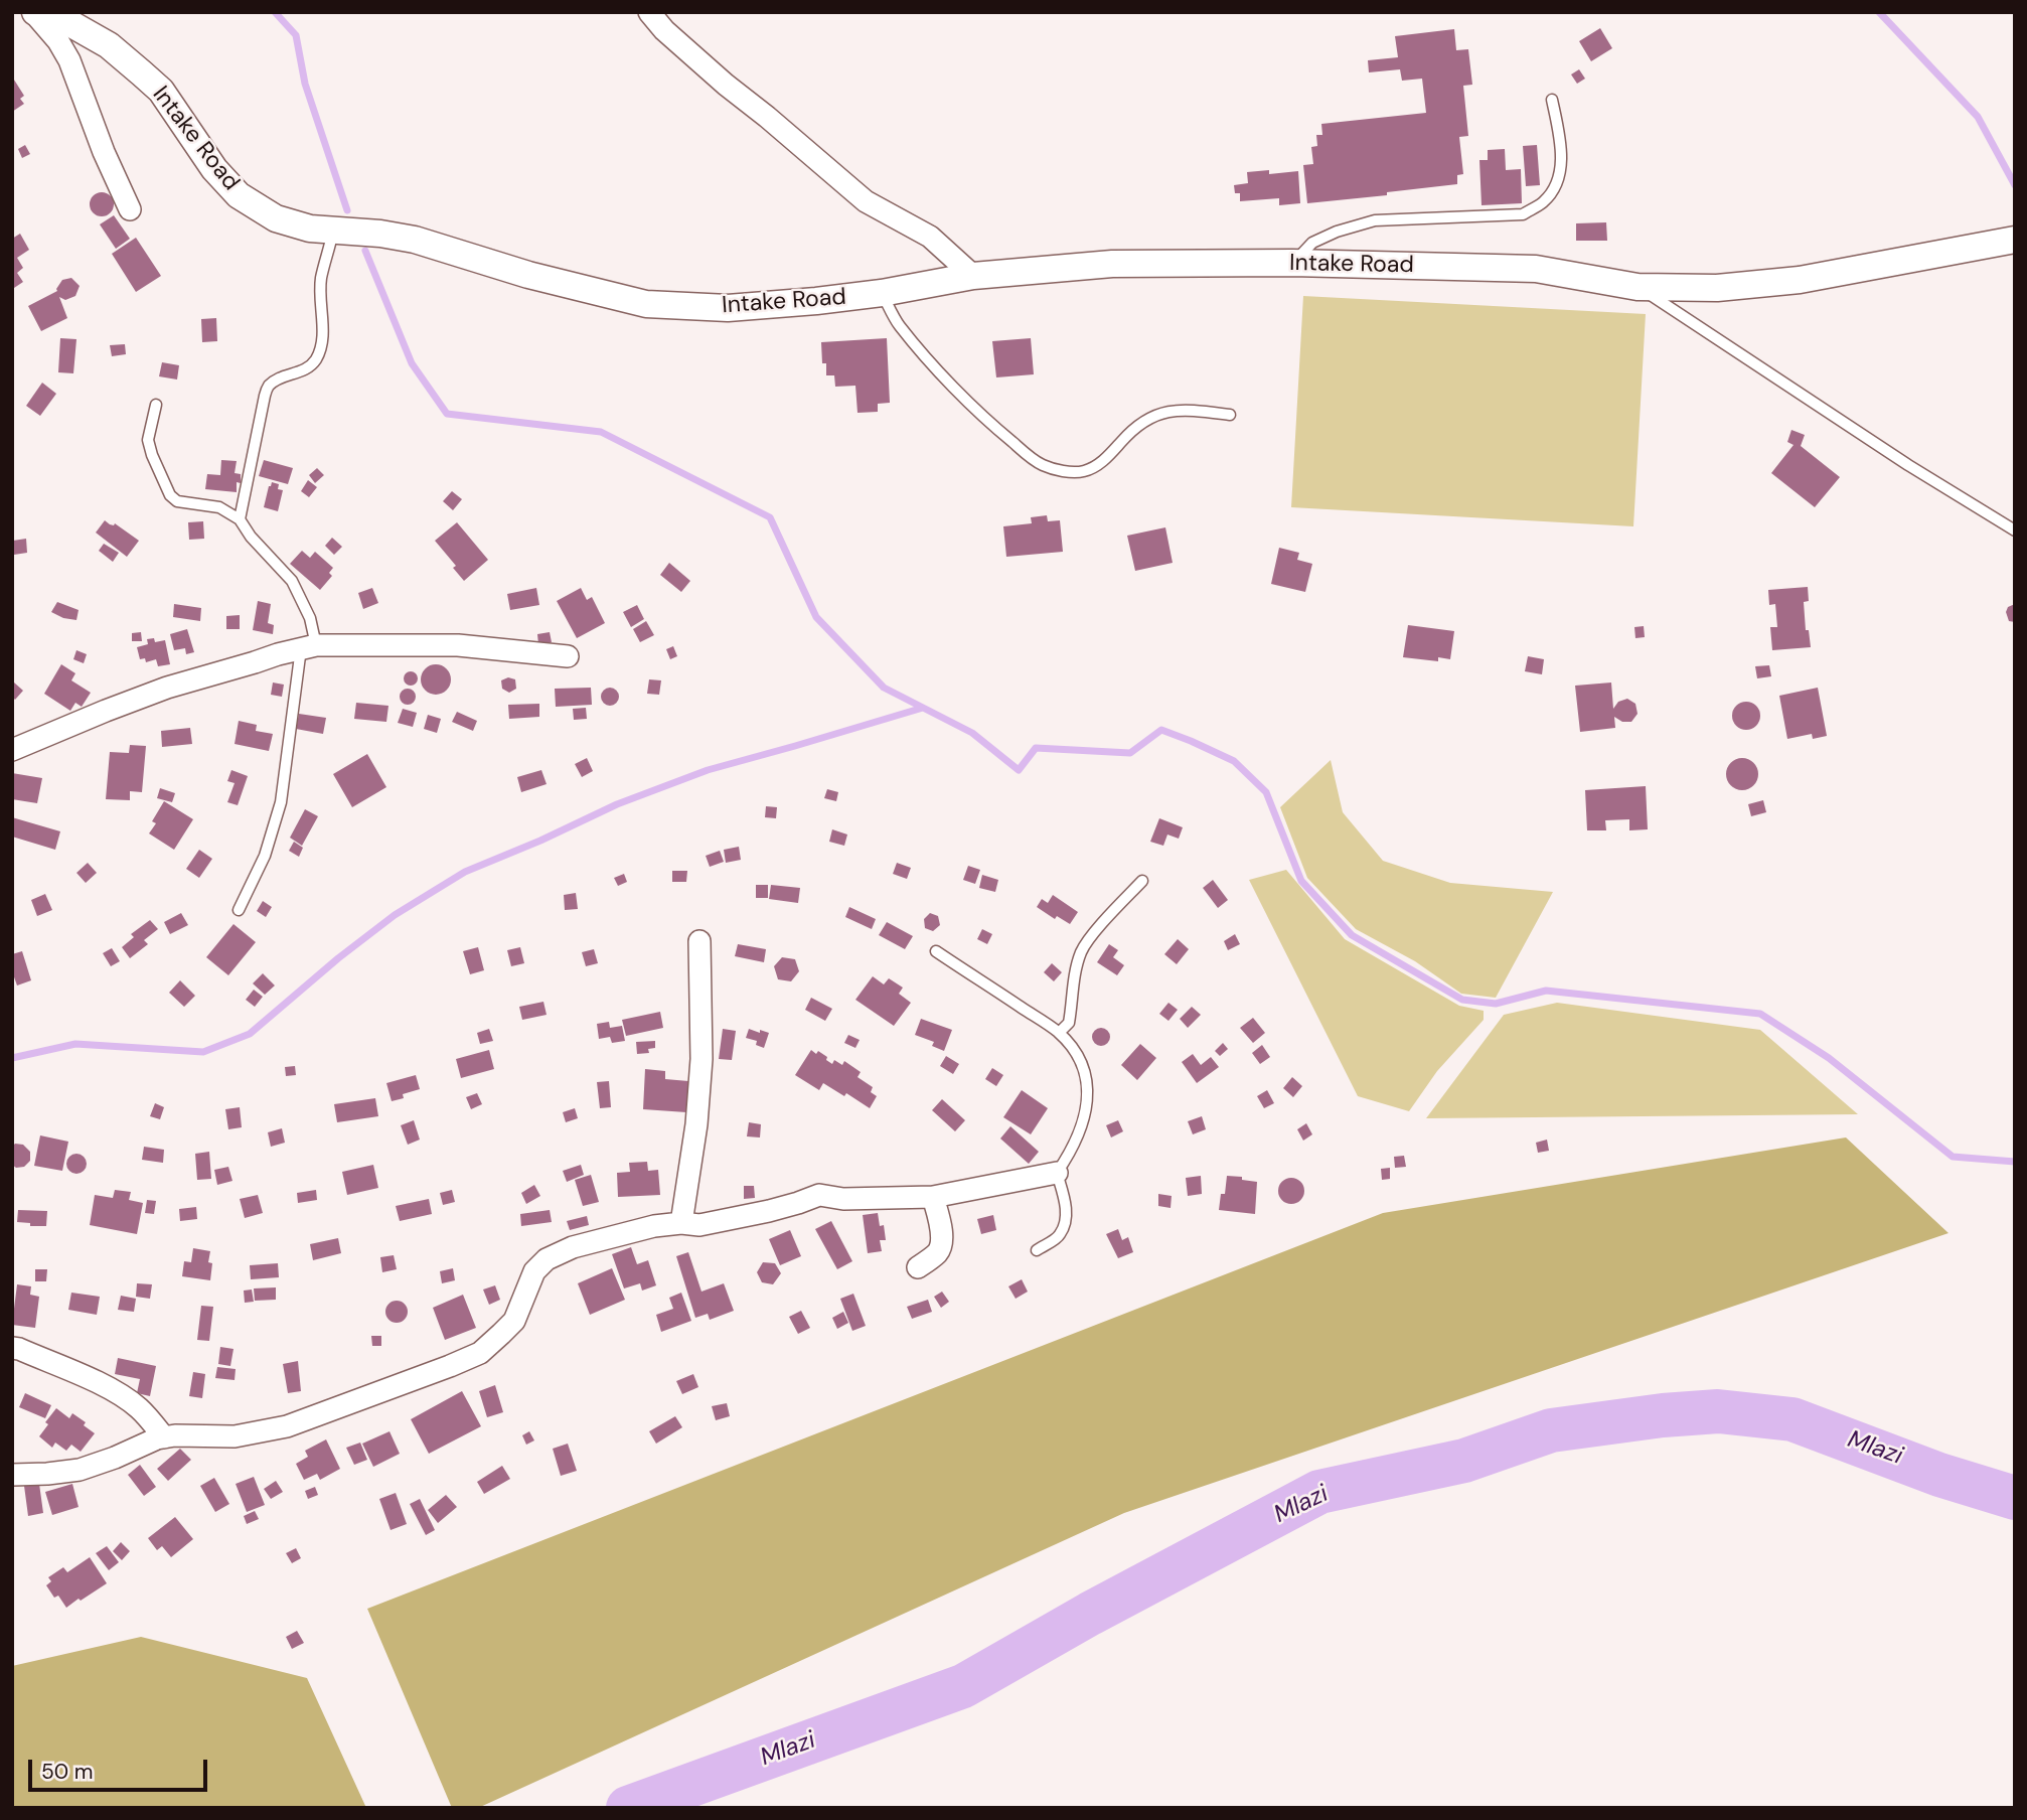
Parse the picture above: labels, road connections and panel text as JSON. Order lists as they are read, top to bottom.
{
  "streets": {
    "street": ["Intake Road"]
  },
  "water": ["Mlazi"],
  "scale_bar": "50 m"
}
